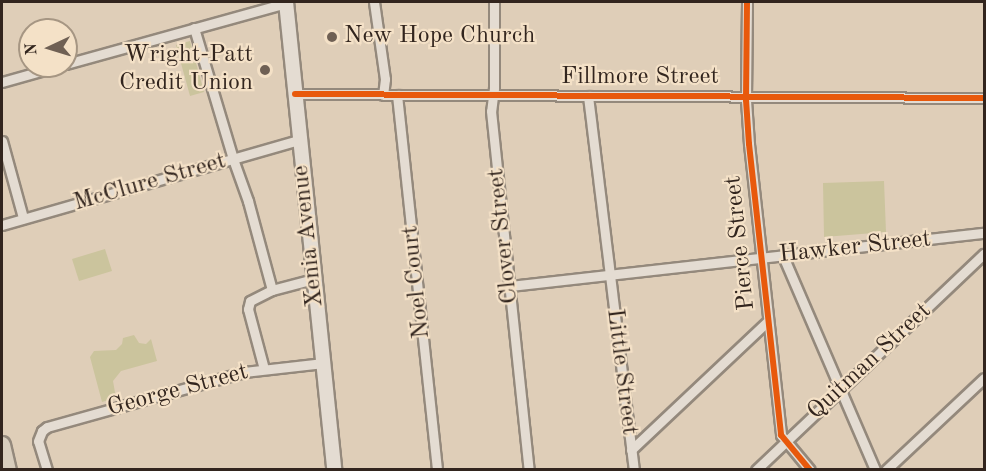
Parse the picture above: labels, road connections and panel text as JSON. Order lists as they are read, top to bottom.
{
  "streets": {
    "street": [
      "Fillmore Street",
      "McClure Street",
      "Xenia Avenue",
      "Clover Street",
      "Pierce Street",
      "Hawker Street",
      "Noel Court",
      "Quitman Street",
      "Little Street",
      "George Street"
    ]
  },
  "crossings": [
    ["Fillmore Street", "Xenia Avenue"],
    ["Fillmore Street", "Clover Street"],
    ["Fillmore Street", "Pierce Street"],
    ["Fillmore Street", "Noel Court"],
    ["Fillmore Street", "Little Street"],
    ["McClure Street", "Xenia Avenue"],
    ["Xenia Avenue", "George Street"],
    ["Clover Street", "Hawker Street"],
    ["Pierce Street", "Hawker Street"],
    ["Pierce Street", "Quitman Street"],
    ["Hawker Street", "Little Street"]
  ],
  "places": ["New Hope Church", "Wright-Patt Credit Union"],
  "north": "left"
}
